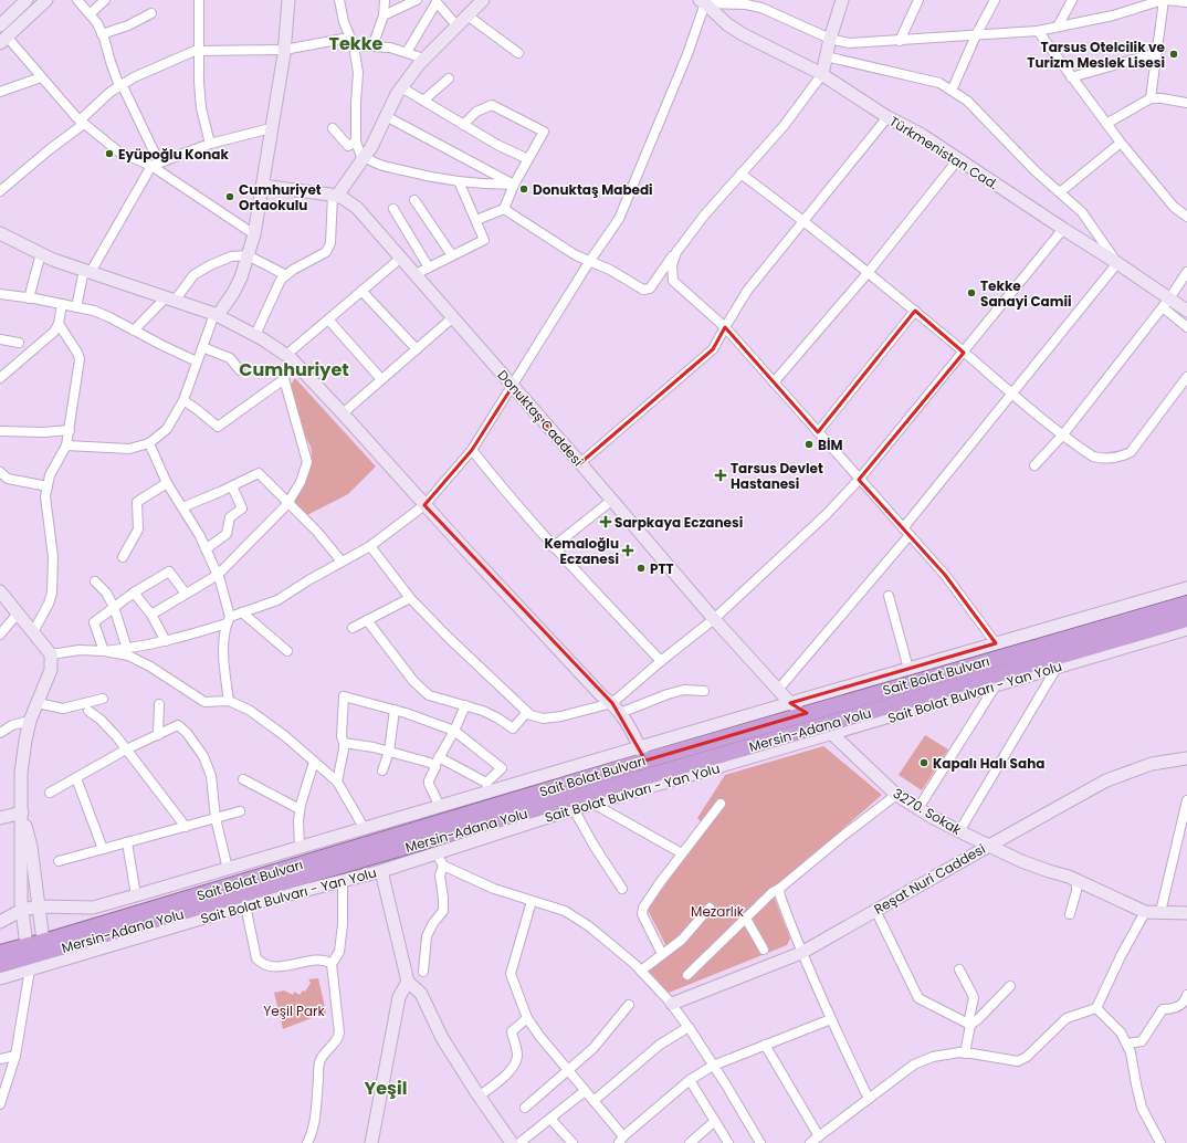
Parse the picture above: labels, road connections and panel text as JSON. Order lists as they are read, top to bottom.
{
  "streets": {
    "highway": ["Sait Bolat Bulvarı", "Mersin-Adana Yolu"],
    "street": [
      "Türkmenistan Cad.",
      "Donuktaş Caddesi",
      "Sait Bolat Bulvarı - Yan Yolu",
      "3270. Sokak",
      "Reşat Nuri Caddesi"
    ]
  },
  "crossings": [
    ["Donuktaş Caddesi", "3270. Sokak"],
    ["Sait Bolat Bulvarı", "Sait Bolat Bulvarı - Yan Yolu"],
    ["Sait Bolat Bulvarı", "Mersin-Adana Yolu"],
    ["Sait Bolat Bulvarı", "3270. Sokak"],
    ["Sait Bolat Bulvarı - Yan Yolu", "Mersin-Adana Yolu"],
    ["Sait Bolat Bulvarı - Yan Yolu", "3270. Sokak"],
    ["Mersin-Adana Yolu", "3270. Sokak"],
    ["3270. Sokak", "Reşat Nuri Caddesi"]
  ],
  "districts": ["Tekke", "Cumhuriyet", "Yeşil"],
  "parks": ["Mezarlık", "Yeşil Park"],
  "places": {
    "other": [
      "Tarsus Otelcilik ve Turizm Meslek Lisesi",
      "Eyüpoğlu Konak",
      "Donuktaş Mabedi",
      "Cumhuriyet Ortaokulu",
      "Tekke Sanayi Camii",
      "BİM",
      "PTT",
      "Kapalı Halı Saha"
    ],
    "health": ["Tarsus Devlet Hastanesi", "Sarpkaya Eczanesi", "Kemaloğlu Eczanesi"]
  }
}
